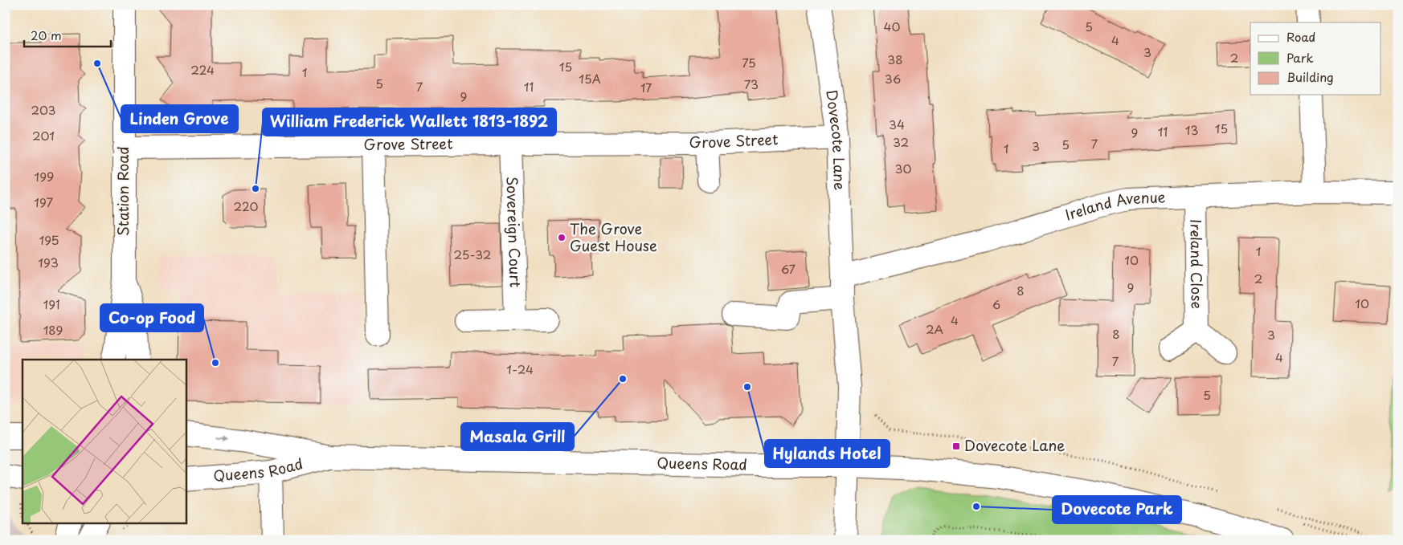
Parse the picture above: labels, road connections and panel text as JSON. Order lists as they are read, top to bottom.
{
  "streets": {
    "street": [
      "Dovecote Lane",
      "Grove Street",
      "Station Road",
      "Ireland Avenue",
      "Sovereign Court",
      "Ireland Close",
      "Queens Road"
    ]
  },
  "crossings": [
    ["Dovecote Lane", "Grove Street"],
    ["Dovecote Lane", "Ireland Avenue"],
    ["Dovecote Lane", "Queens Road"],
    ["Grove Street", "Station Road"],
    ["Grove Street", "Sovereign Court"],
    ["Ireland Avenue", "Ireland Close"]
  ],
  "places": {
    "other": [
      "Linden Grove",
      "William Frederick Wallett 1813-1892",
      "The Grove Guest House",
      "Co-op Food",
      "Masala Grill",
      "Hylands Hotel",
      "Dovecote Park"
    ],
    "transit": ["Dovecote Lane"]
  },
  "house_numbers": [
    "40",
    "5",
    "4",
    "3",
    "2",
    "38",
    "75",
    "15",
    "224",
    "1",
    "15A",
    "36",
    "5",
    "73",
    "7",
    "11",
    "17",
    "9",
    "203",
    "34",
    "15",
    "13",
    "11",
    "9",
    "201",
    "32",
    "7",
    "5",
    "3",
    "1",
    "30",
    "199",
    "197",
    "220",
    "195",
    "1",
    "25-32",
    "10",
    "193",
    "67",
    "2",
    "9",
    "8",
    "10",
    "191",
    "6",
    "4",
    "2A",
    "189",
    "8",
    "3",
    "4",
    "7",
    "1-24",
    "5"
  ],
  "legend": ["Road", "Park", "Building"],
  "scale_bar": "20 m"
}
